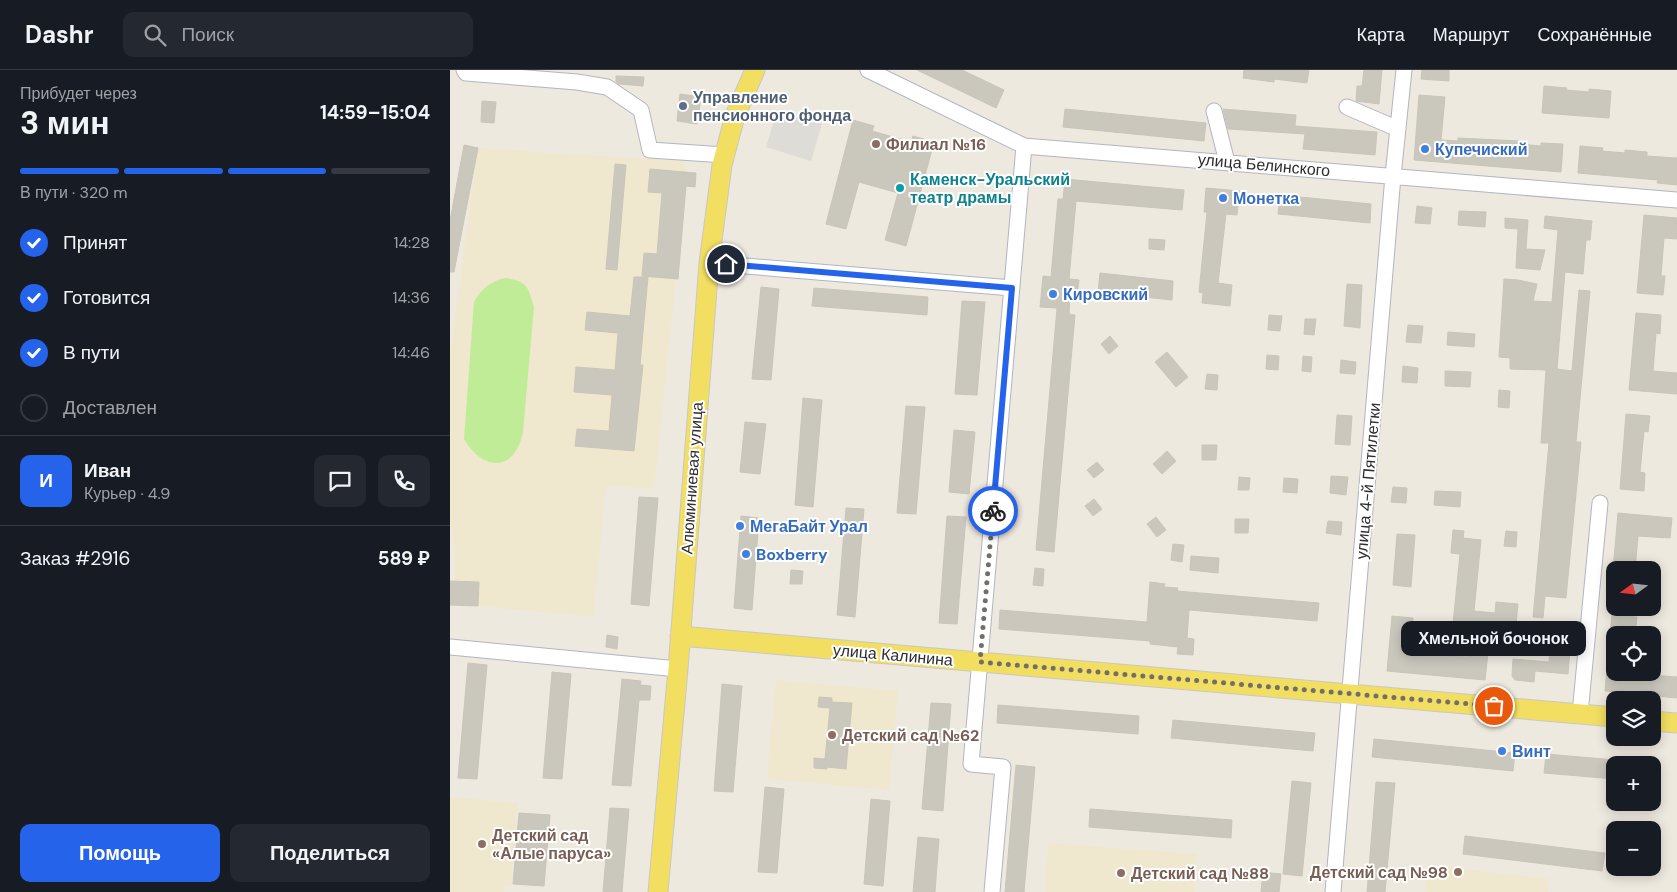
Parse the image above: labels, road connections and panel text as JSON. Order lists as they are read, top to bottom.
{
  "streets": {
    "main road": ["Алюминиевая улица", "улица Калинина"],
    "street": ["улица Белинского", "улица 4-й Пятилетки"]
  },
  "crossings": [
    ["улица Белинского", "улица 4-й Пятилетки"],
    ["Алюминиевая улица", "улица Калинина"],
    ["улица 4-й Пятилетки", "улица Калинина"]
  ],
  "places": [
    "Управление пенсионного фонда",
    "Филиал №16",
    "Купечиский",
    "Каменск-Уральский театр драмы",
    "Монетка",
    "Кировский",
    "МегаБайт Урал",
    "Boxberry",
    "Хмельной бочонок",
    "Детский сад №62",
    "Винт",
    "Детский сад «Алые паруса»",
    "Детский сад №98",
    "Детский сад №88"
  ],
  "north": "left",
  "page": {
    "header": "Dashr",
    "search": "Поиск",
    "nav": ["Карта", "Маршрут", "Сохранённые"],
    "heading": ["3 мин", "Прибудет через", "14:59–15:04"],
    "panel": [
      "Иван",
      "Курьер · 4.9",
      "Заказ #2916",
      "589 ₽"
    ],
    "bar": "В пути · 320 m",
    "list": [
      ["Принят", "14:28"],
      ["Готовится", "14:36"],
      ["В пути", "14:46"],
      "Доставлен"
    ],
    "round": "И",
    "map_buttons": ["+", "−"],
    "bubble": "Хмельной бочонок",
    "buttons": ["Помощь", "Поделиться"]
  }
}
